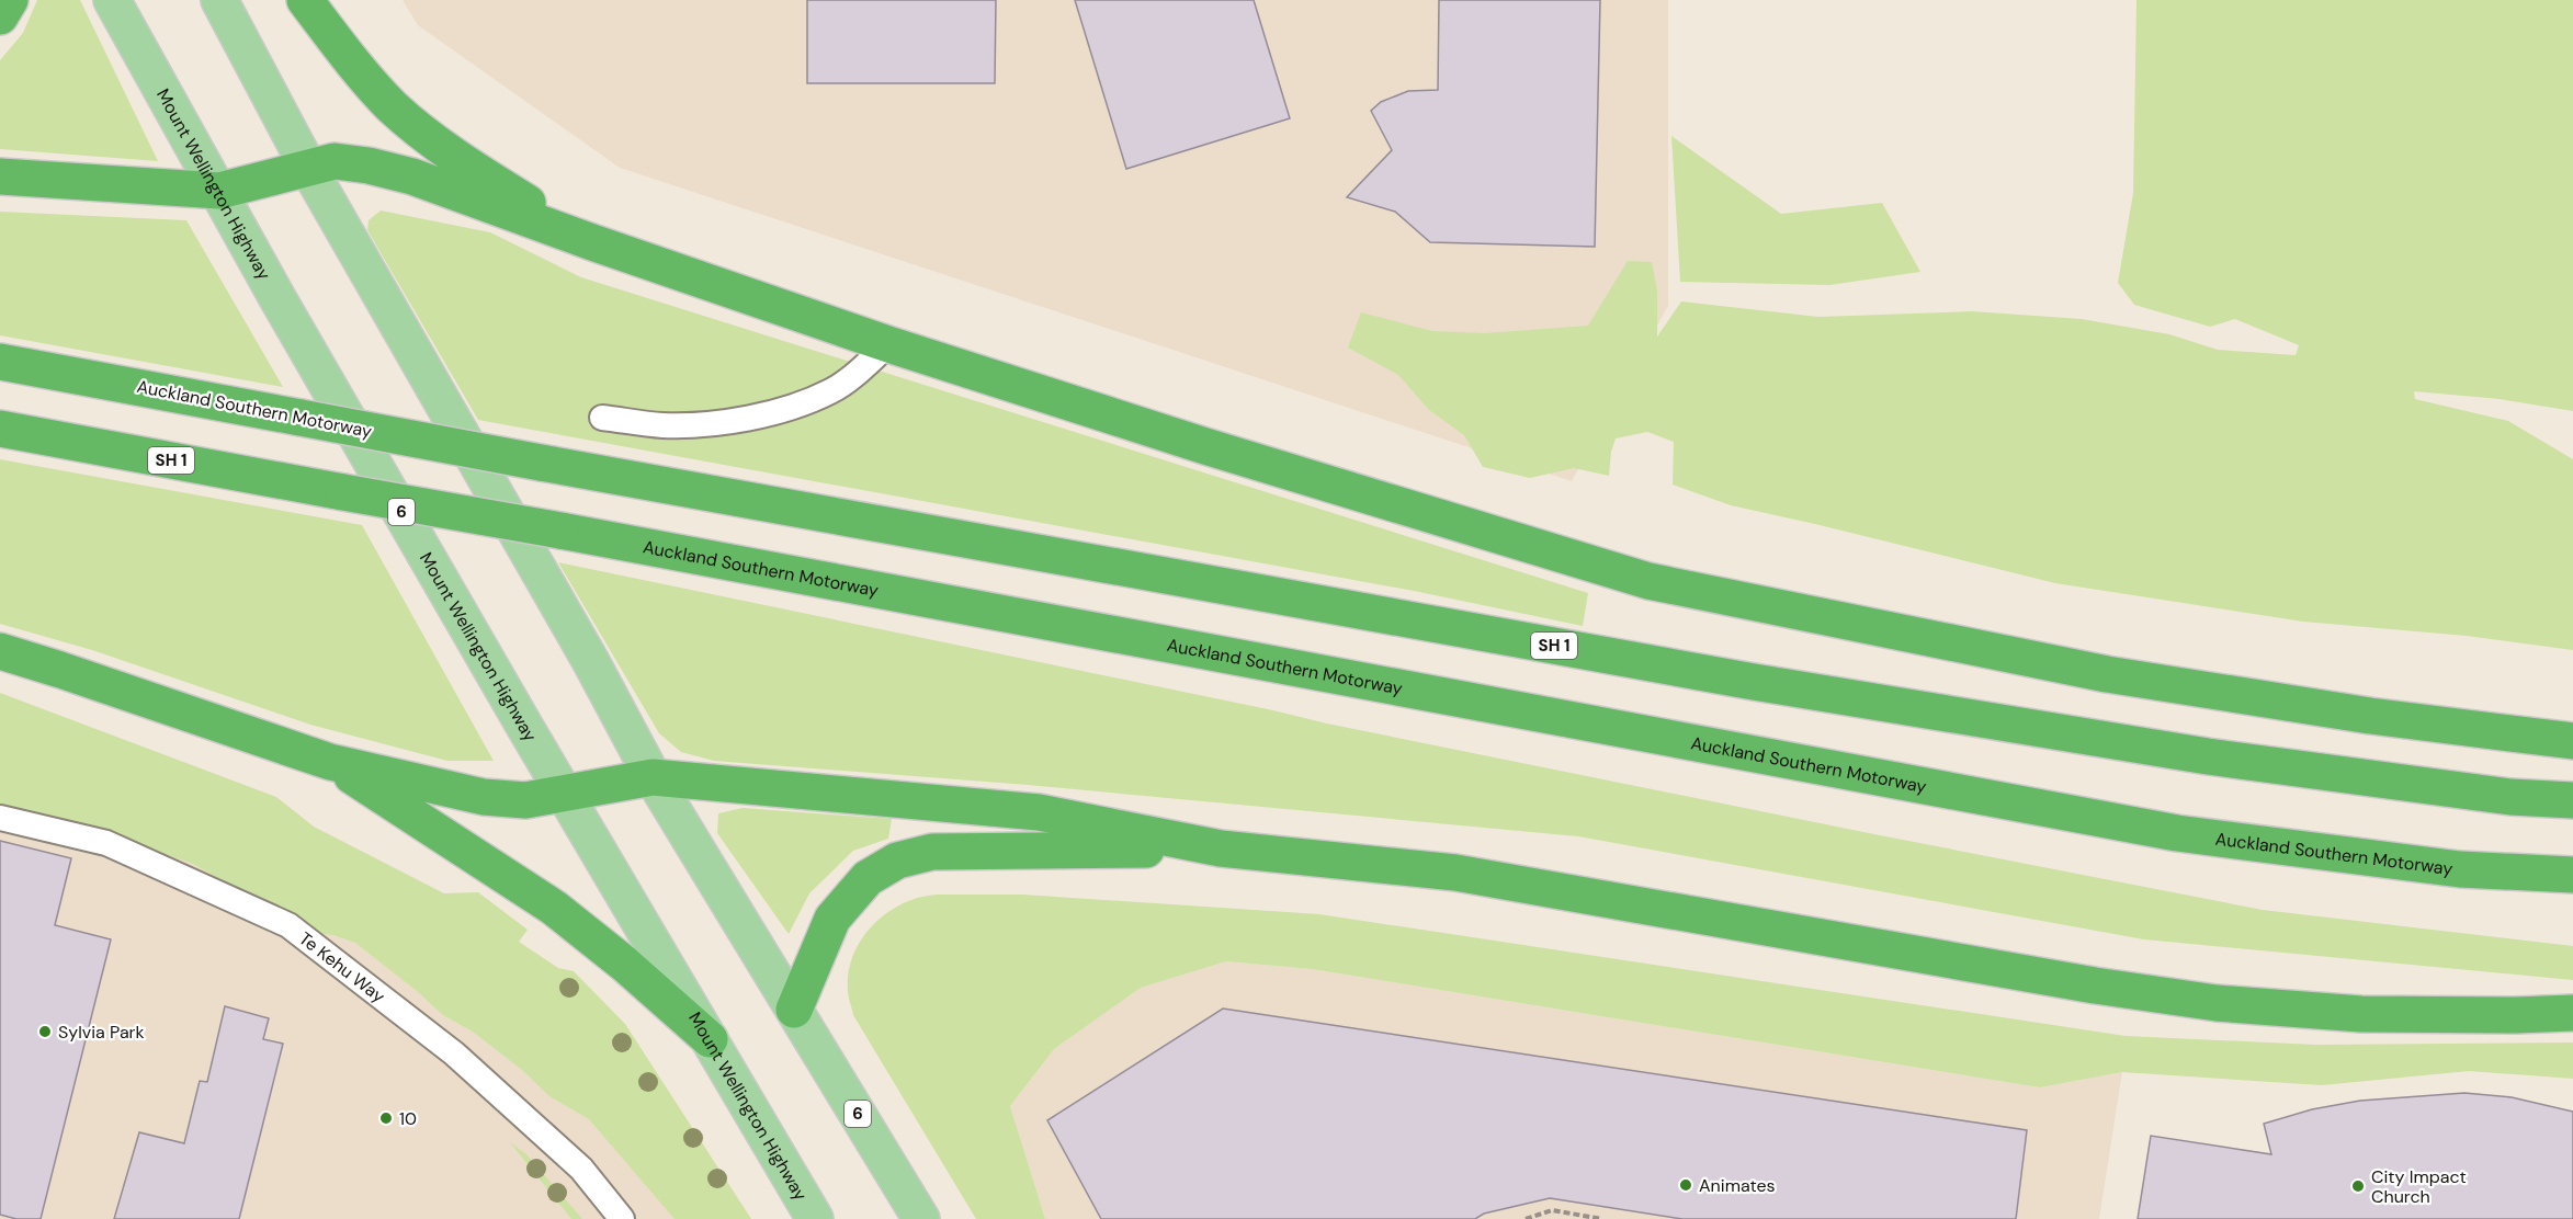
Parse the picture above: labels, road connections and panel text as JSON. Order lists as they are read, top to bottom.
{
  "streets": {
    "highway": ["Auckland Southern Motorway", "SH 1"],
    "main road": ["Mount Wellington Highway", "6"],
    "lane": ["Te Kehu Way"]
  },
  "places": [
    "Sylvia Park",
    "10",
    "Animates",
    "City Impact Church"
  ]
}
